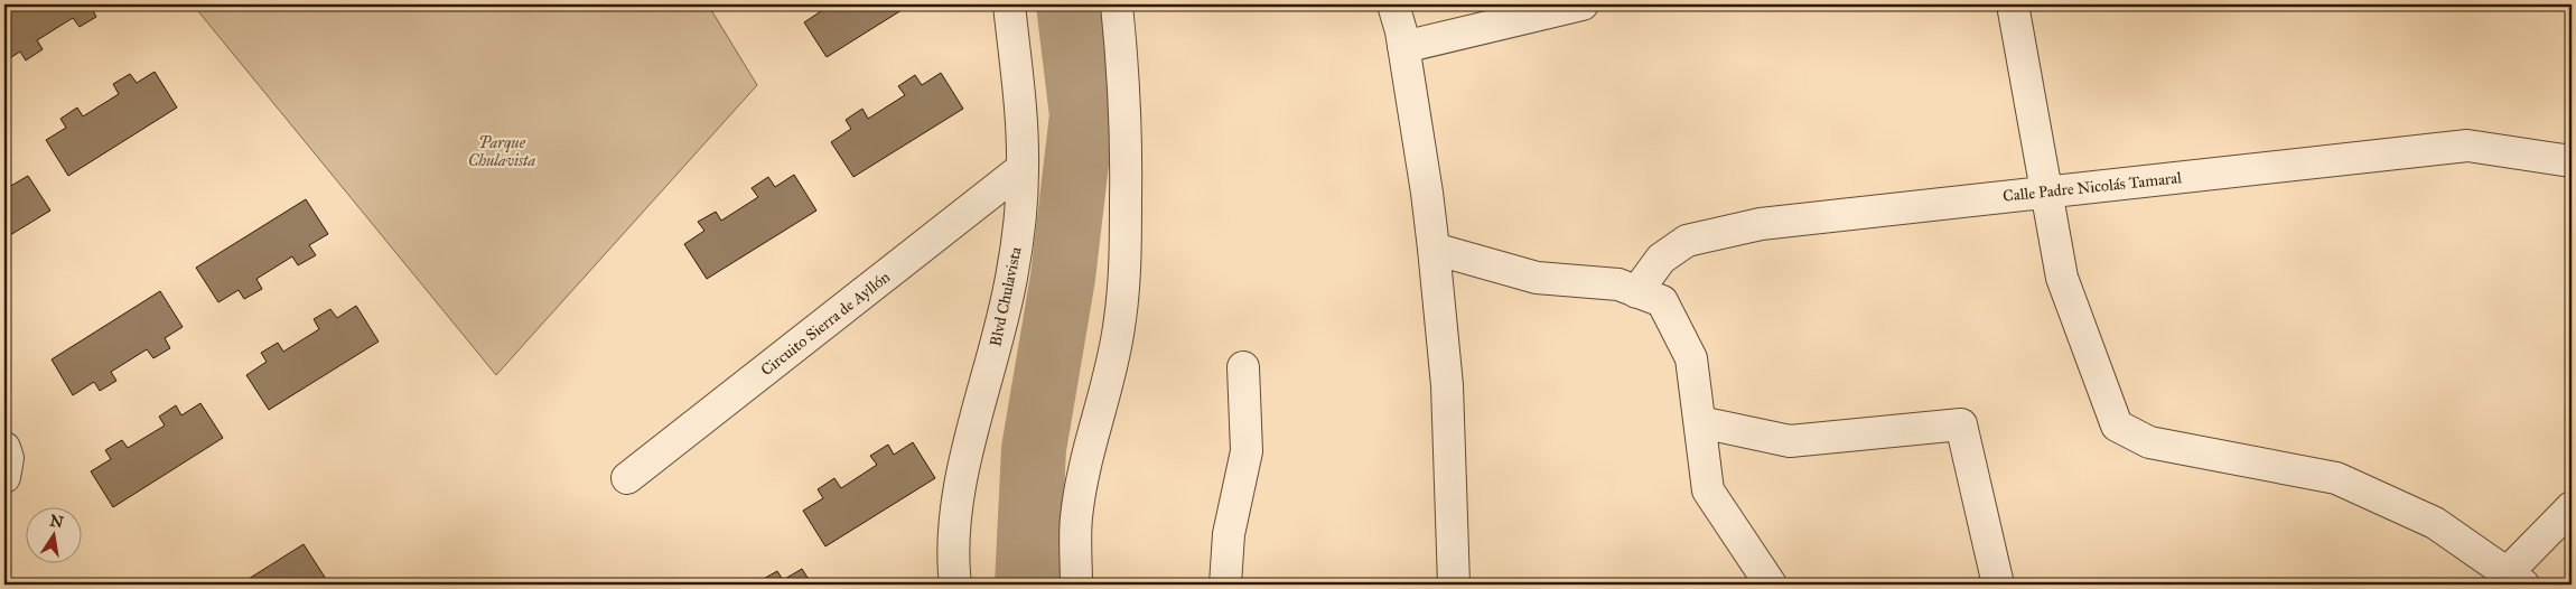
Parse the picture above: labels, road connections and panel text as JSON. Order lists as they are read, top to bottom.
{
  "streets": {
    "street": ["Calle Padre Nicolás Tamaral", "Blvd Chulavista", "Circuito Sierra de Ayllón"]
  },
  "crossings": [
    ["Blvd Chulavista", "Circuito Sierra de Ayllón"]
  ],
  "parks": ["Parque Chulavista"],
  "north": "top"
}
